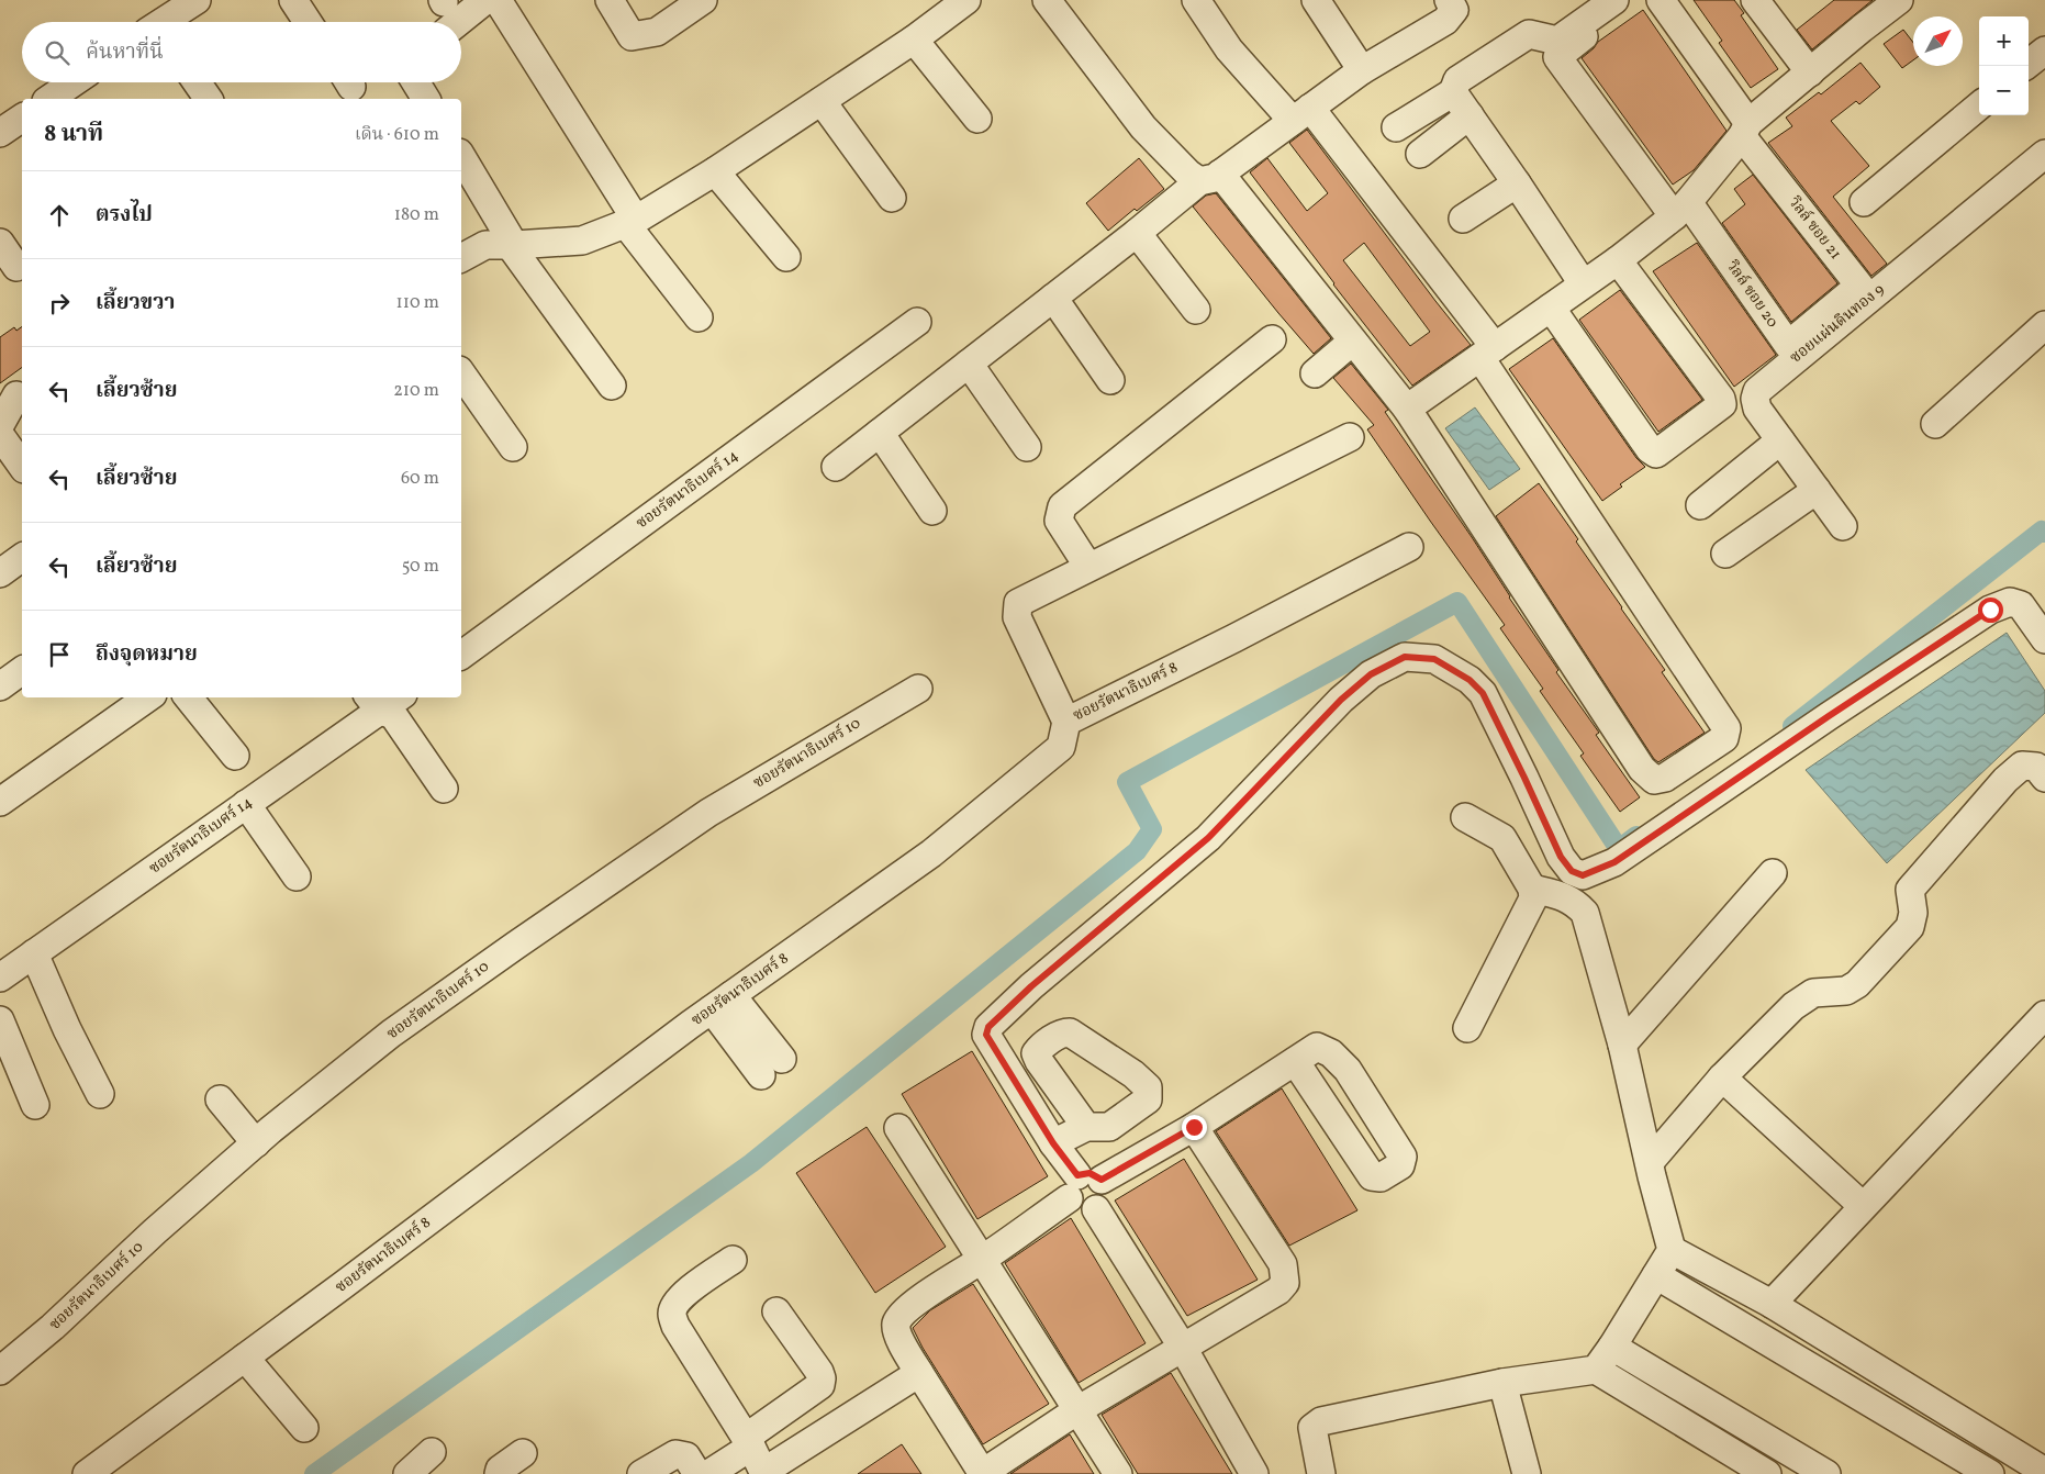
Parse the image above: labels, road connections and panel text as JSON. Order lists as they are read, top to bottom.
{
  "streets": {
    "street": [
      "วิลล์ ซอย 21",
      "วิลล์ ซอย 20",
      "ซอยแผ่นดินทอง 9",
      "ซอยรัตนาธิเบศร์ 14",
      "ซอยรัตนาธิเบศร์ 8",
      "ซอยรัตนาธิเบศร์ 10"
    ]
  },
  "crossings": [
    ["วิลล์ ซอย 21", "วิลล์ ซอย 20"]
  ],
  "north": "top right",
  "page": {
    "map_buttons": ["+", "−"],
    "search": "ค้นหาที่นี่",
    "heading": ["8 นาที", "เดิน · 610 m"],
    "list": [
      ["ตรงไป", "180 m"],
      ["เลี้ยวขวา", "110 m"],
      ["เลี้ยวซ้าย", "210 m"],
      ["เลี้ยวซ้าย", "60 m"],
      ["เลี้ยวซ้าย", "50 m"],
      "ถึงจุดหมาย"
    ]
  }
}
